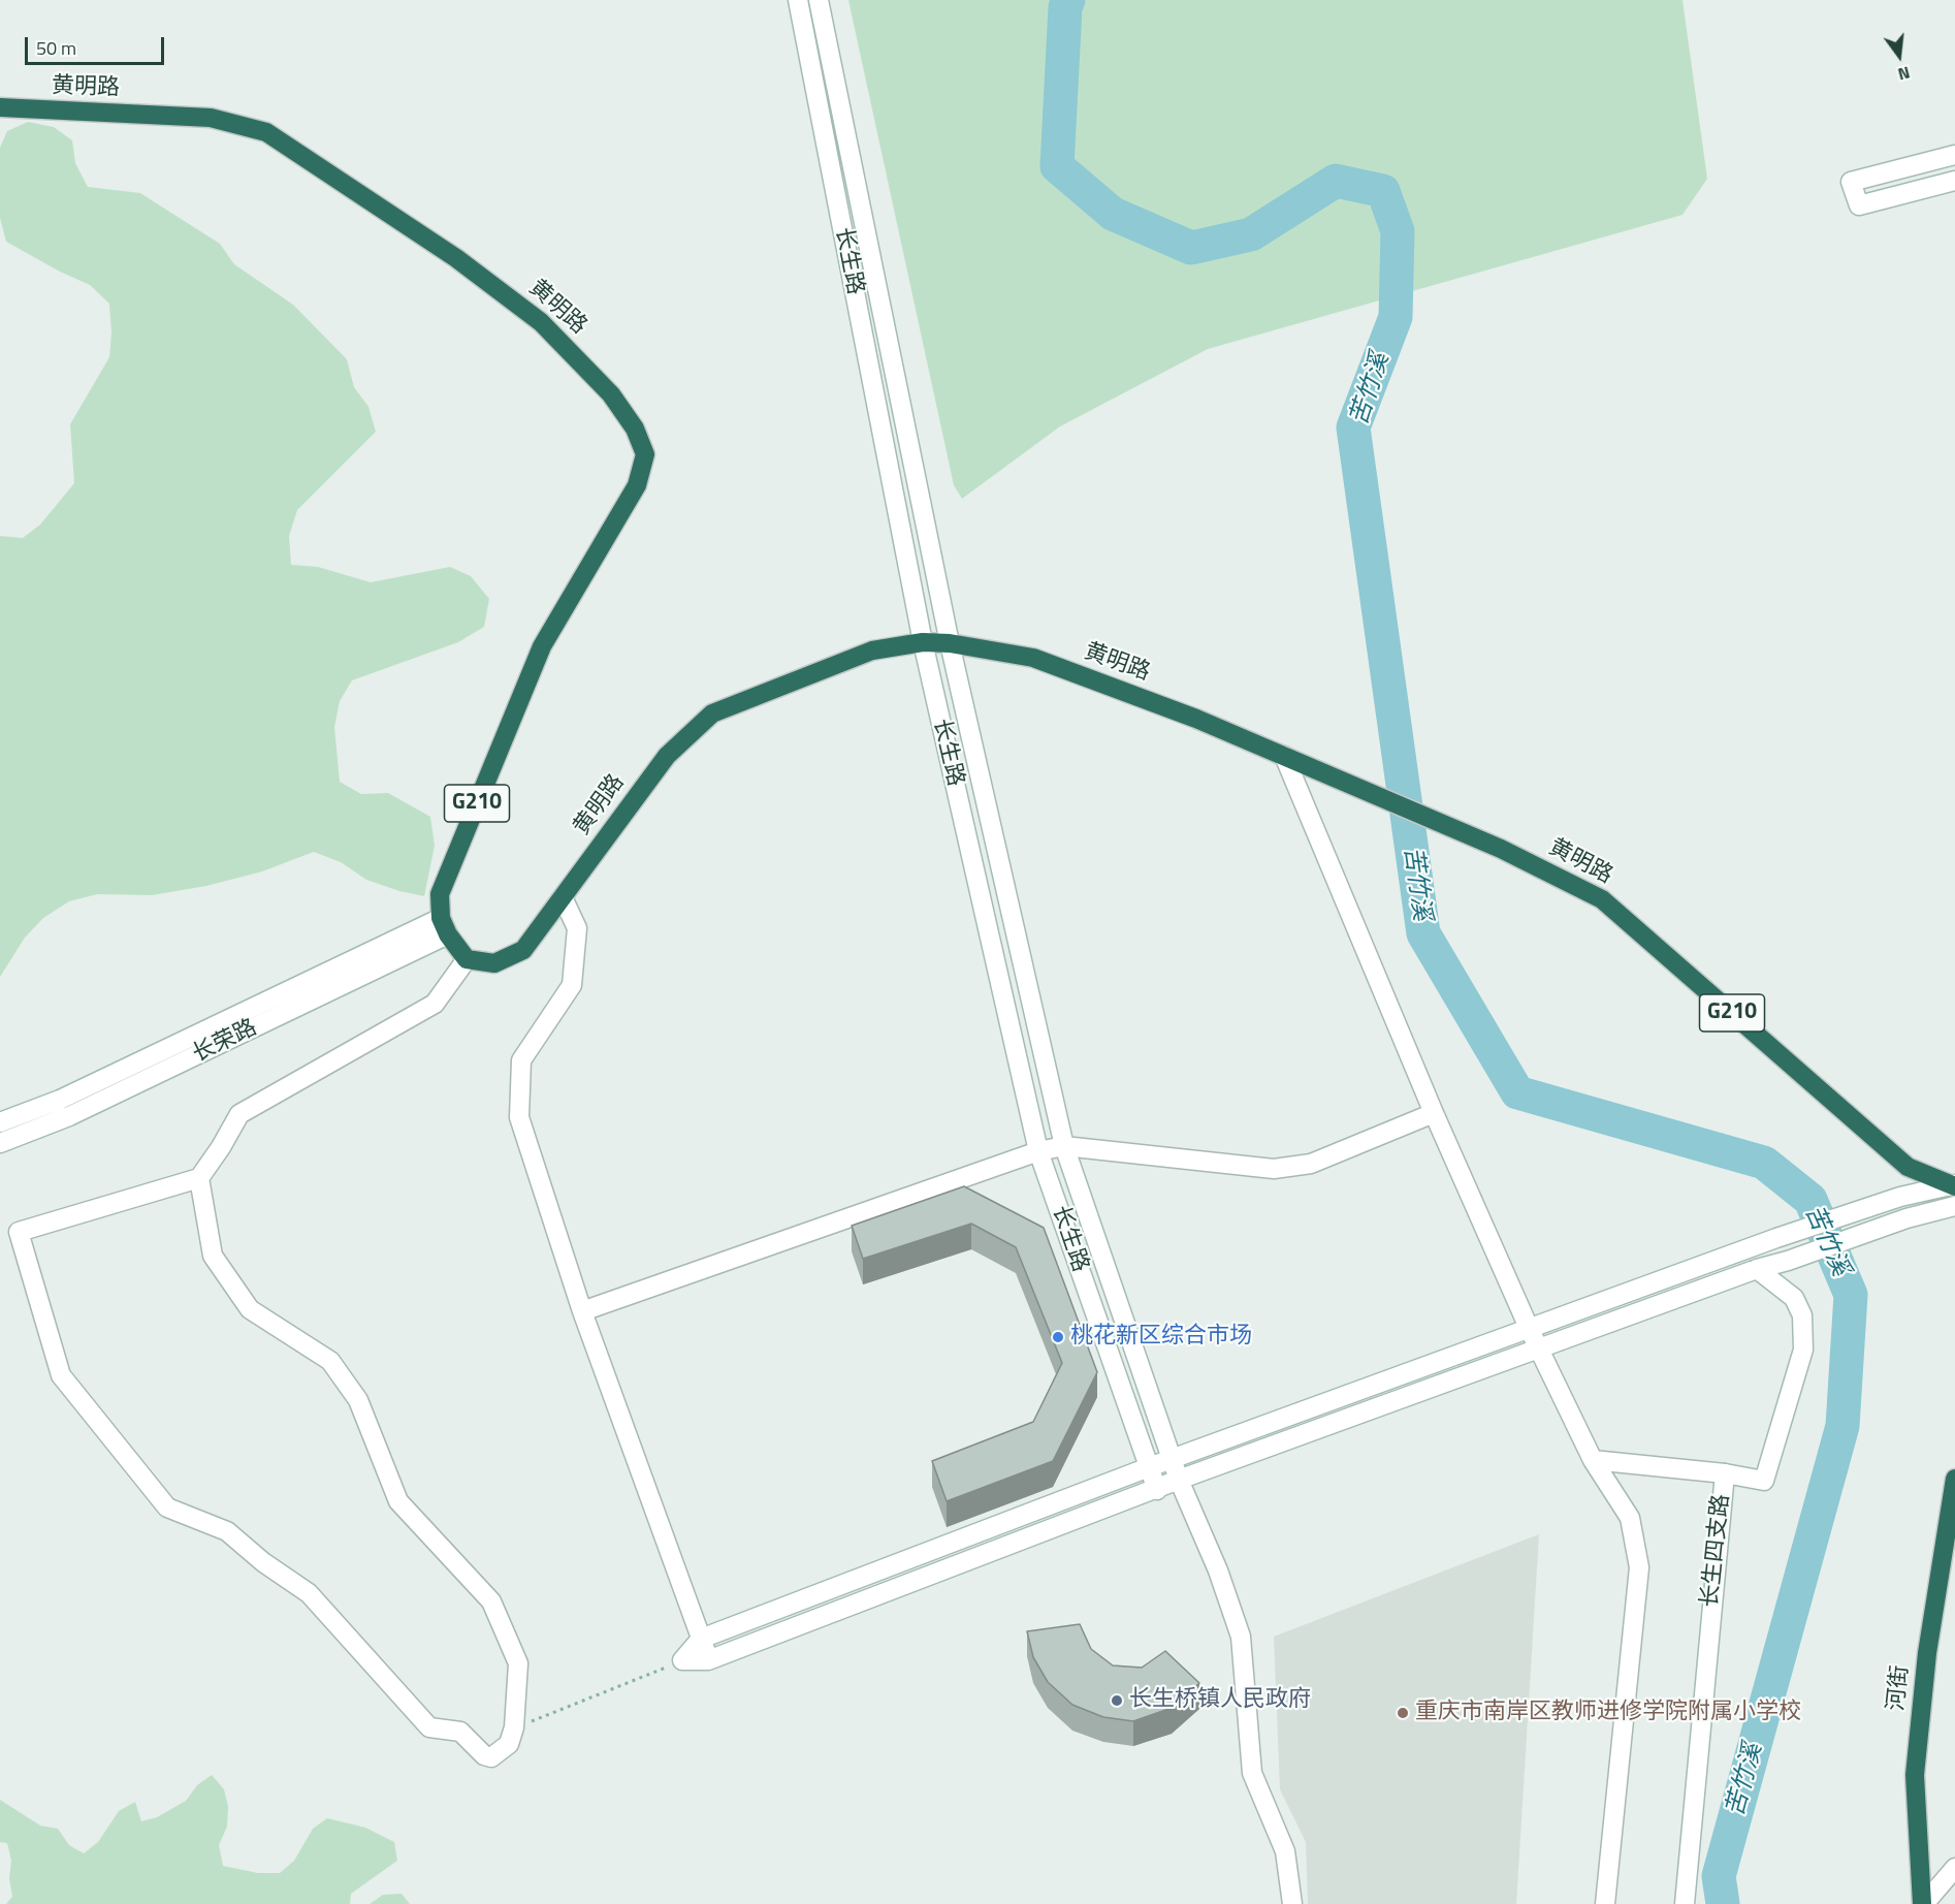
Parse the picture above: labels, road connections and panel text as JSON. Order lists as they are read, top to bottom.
{
  "streets": {
    "highway": ["黄明路", "G210", "河街"],
    "street": ["长生路", "长荣路", "长生四支路"]
  },
  "crossings": [
    ["黄明路", "长生路"],
    ["黄明路", "长荣路"]
  ],
  "water": ["苦竹溪"],
  "places": ["桃花新区综合市场", "长生桥镇人民政府", "重庆市南岸区教师进修学院附属小学校"],
  "scale_bar": "50 m",
  "north": "bottom"
}
